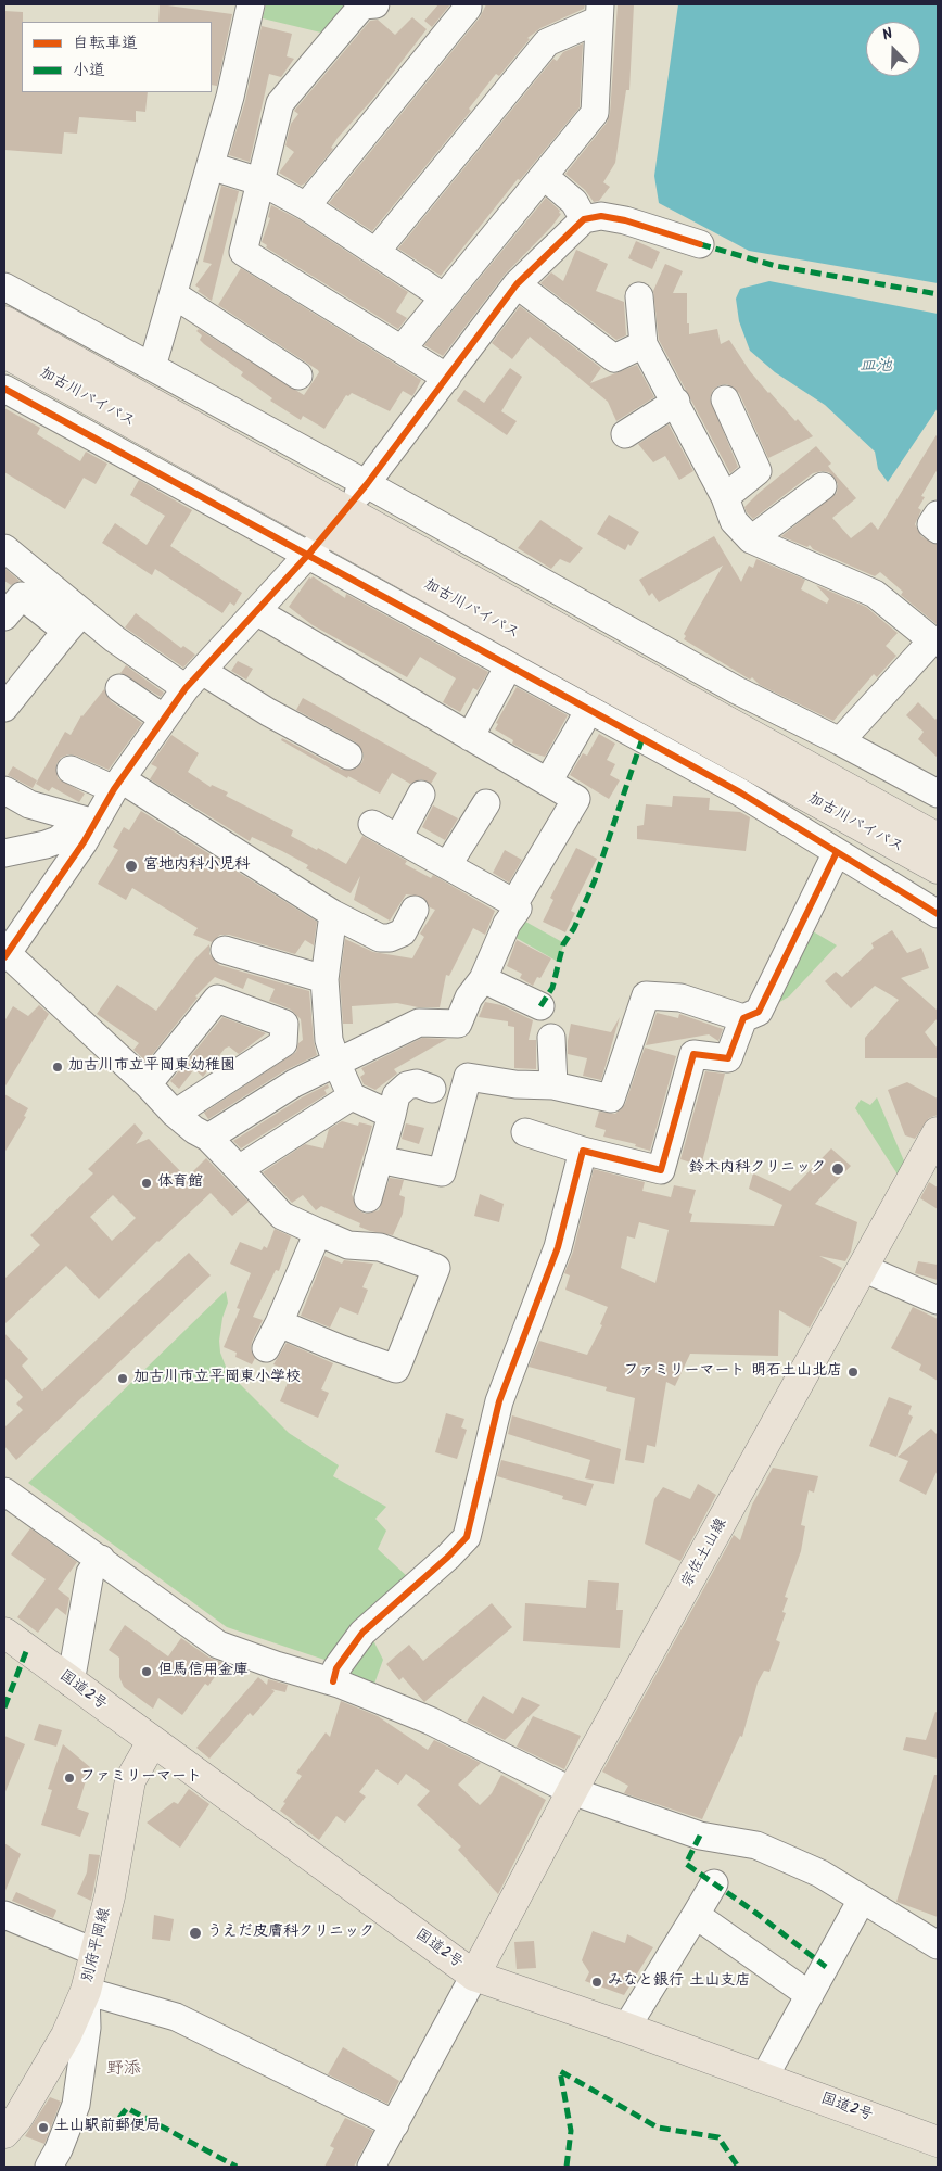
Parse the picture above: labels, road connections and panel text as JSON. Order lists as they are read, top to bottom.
{
  "streets": {
    "main road": [
      "加古川バイパス",
      "宗佐土山線",
      "国道2号",
      "別府平岡線"
    ]
  },
  "crossings": [
    ["宗佐土山線", "国道2号"],
    ["国道2号", "別府平岡線"]
  ],
  "districts": ["野添"],
  "water": ["皿池"],
  "places": [
    "宮地内科小児科",
    "加古川市立平岡東幼稚園",
    "鈴木内科クリニック",
    "体育館",
    "ファミリーマート 明石土山北店",
    "加古川市立平岡東小学校",
    "但馬信用金庫",
    "ファミリーマート",
    "うえだ皮膚科クリニック",
    "みなと銀行 土山支店",
    "土山駅前郵便局"
  ],
  "legend": ["自転車道", "小道"],
  "north": "top"
}
